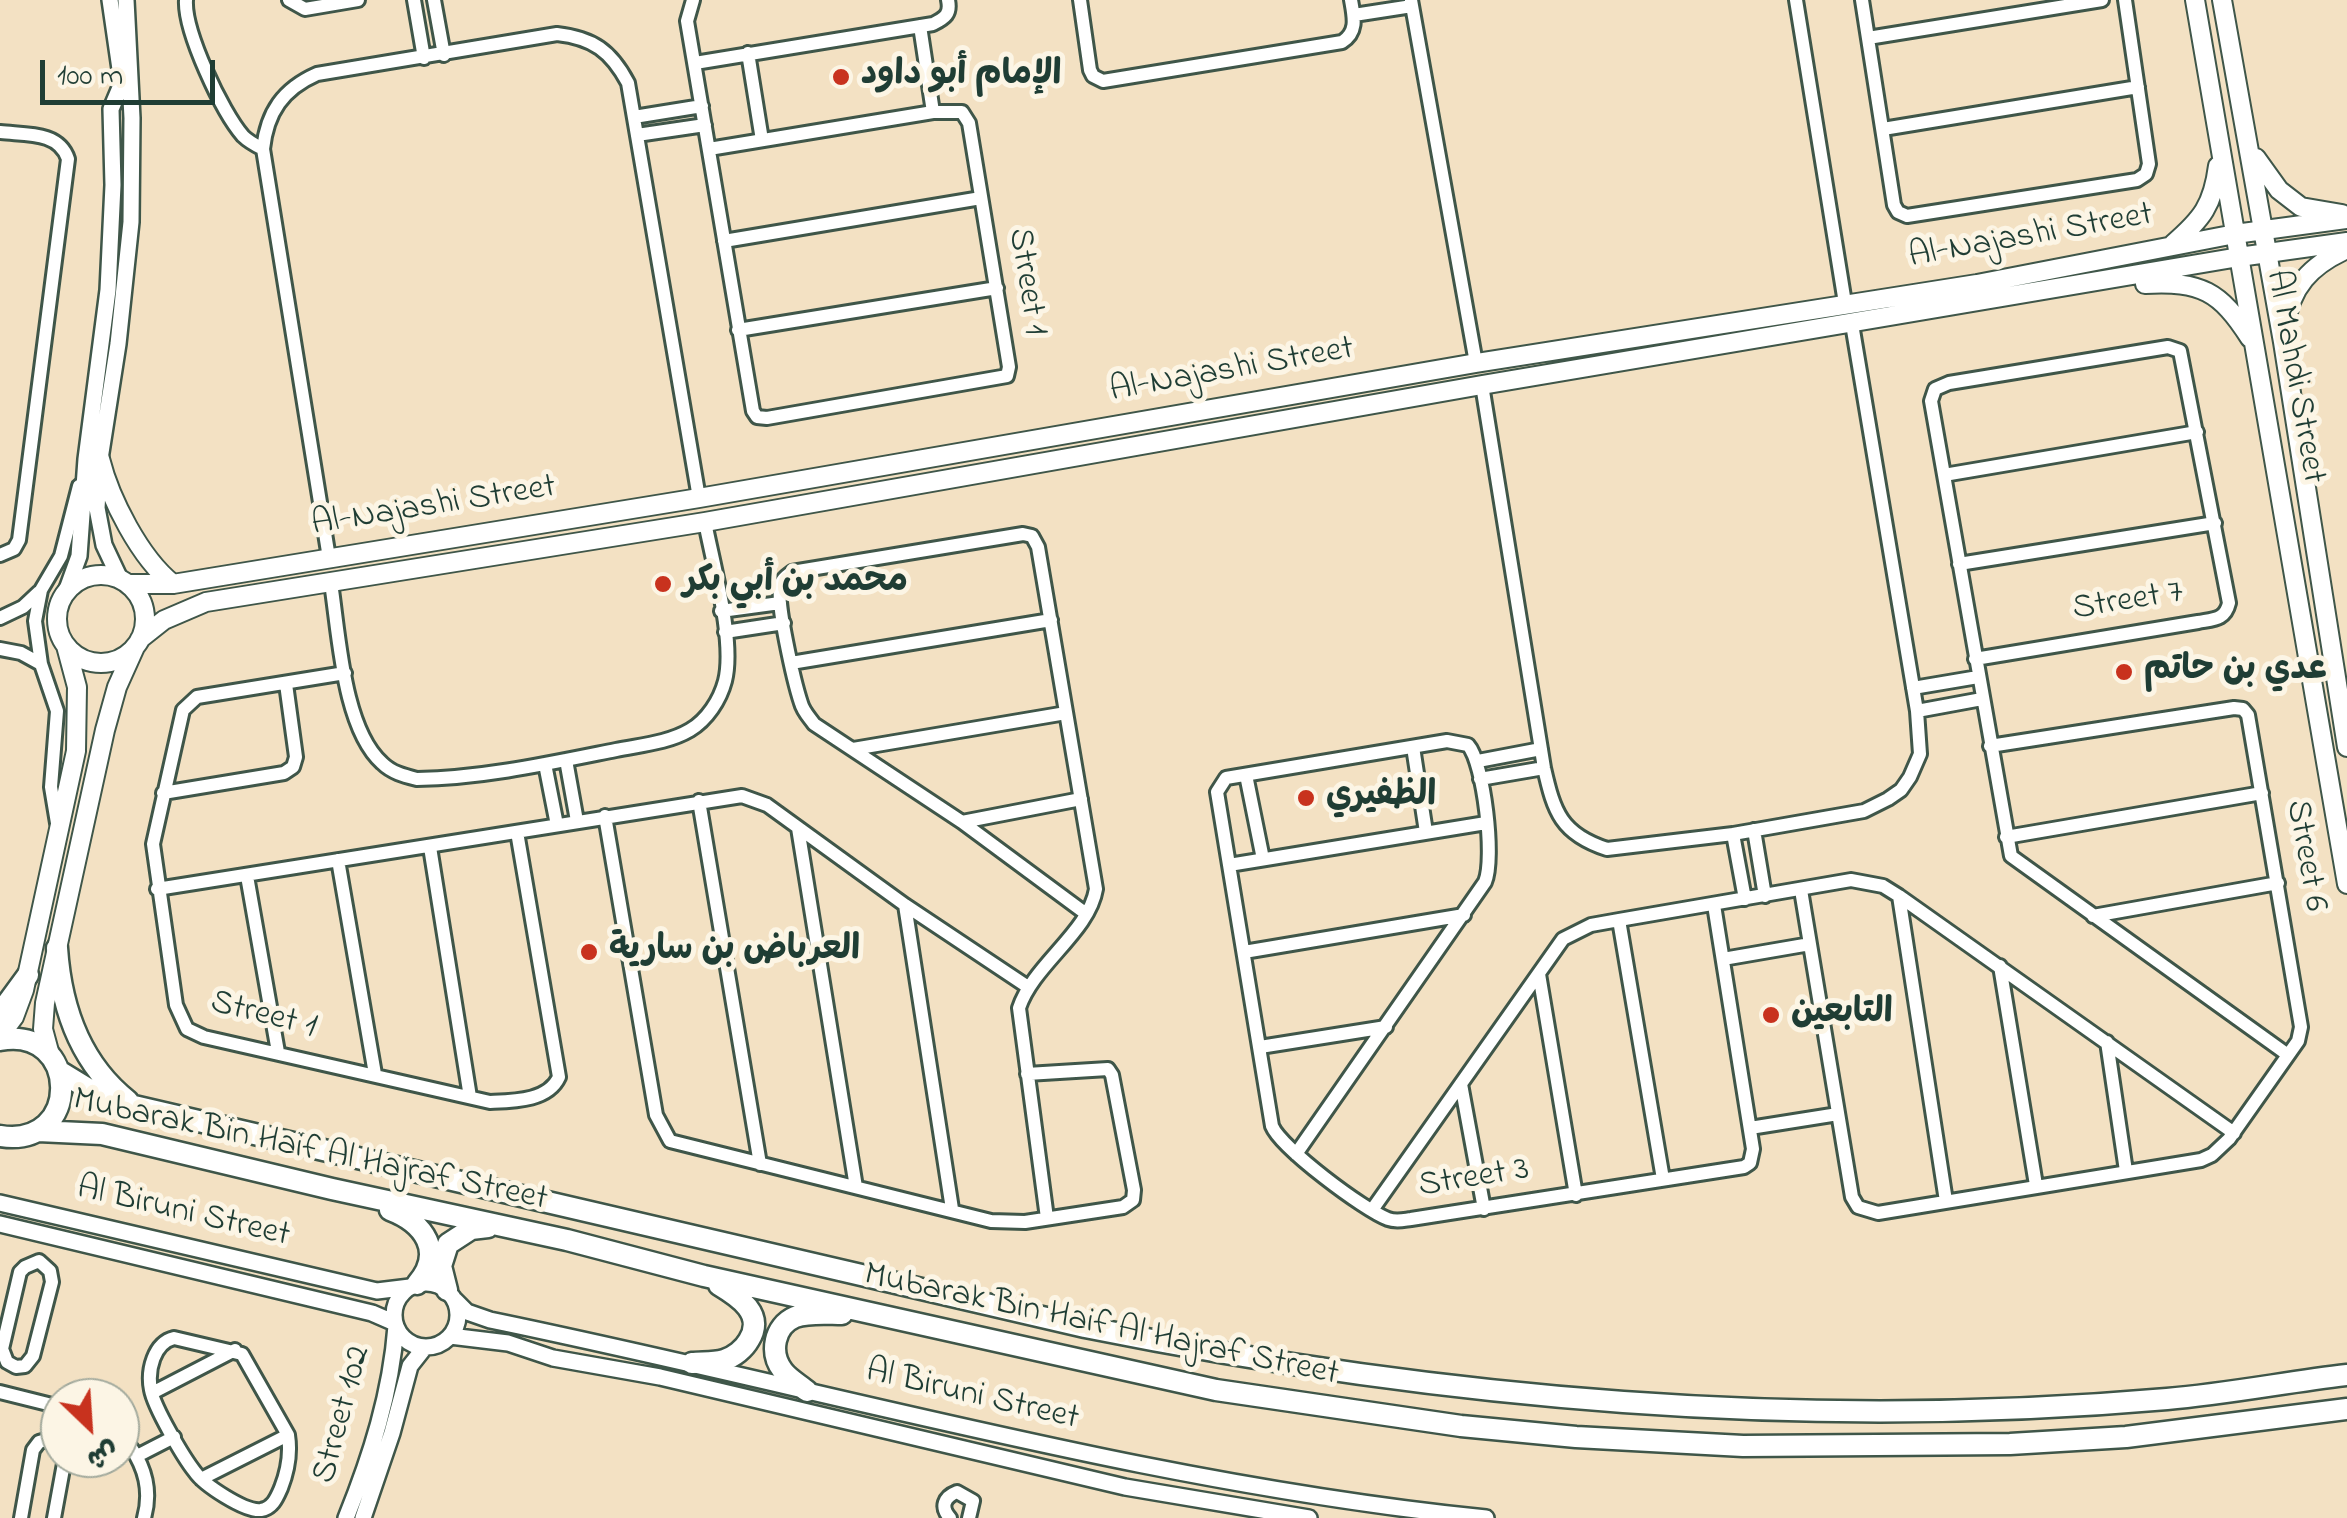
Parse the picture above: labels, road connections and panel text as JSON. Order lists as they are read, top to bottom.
{
  "streets": {
    "main road": ["Al-Najashi Street", "Al Mahdi Street", "Mubarak Bin Haif Al Hajraf Street"],
    "street": [
      "Street 1",
      "Street 7",
      "Street 6",
      "Street 3",
      "Al Biruni Street",
      "Street 102"
    ]
  },
  "crossings": [
    ["Al-Najashi Street", "Al Mahdi Street"],
    ["Al Biruni Street", "Street 102"]
  ],
  "places": [
    "الإمام أبو داود",
    "محمد بن أبي بكر",
    "عدي بن حاتم",
    "الظفيري",
    "العرباض بن سارية",
    "التابعين"
  ],
  "scale_bar": "100 m",
  "north": "bottom right"
}
